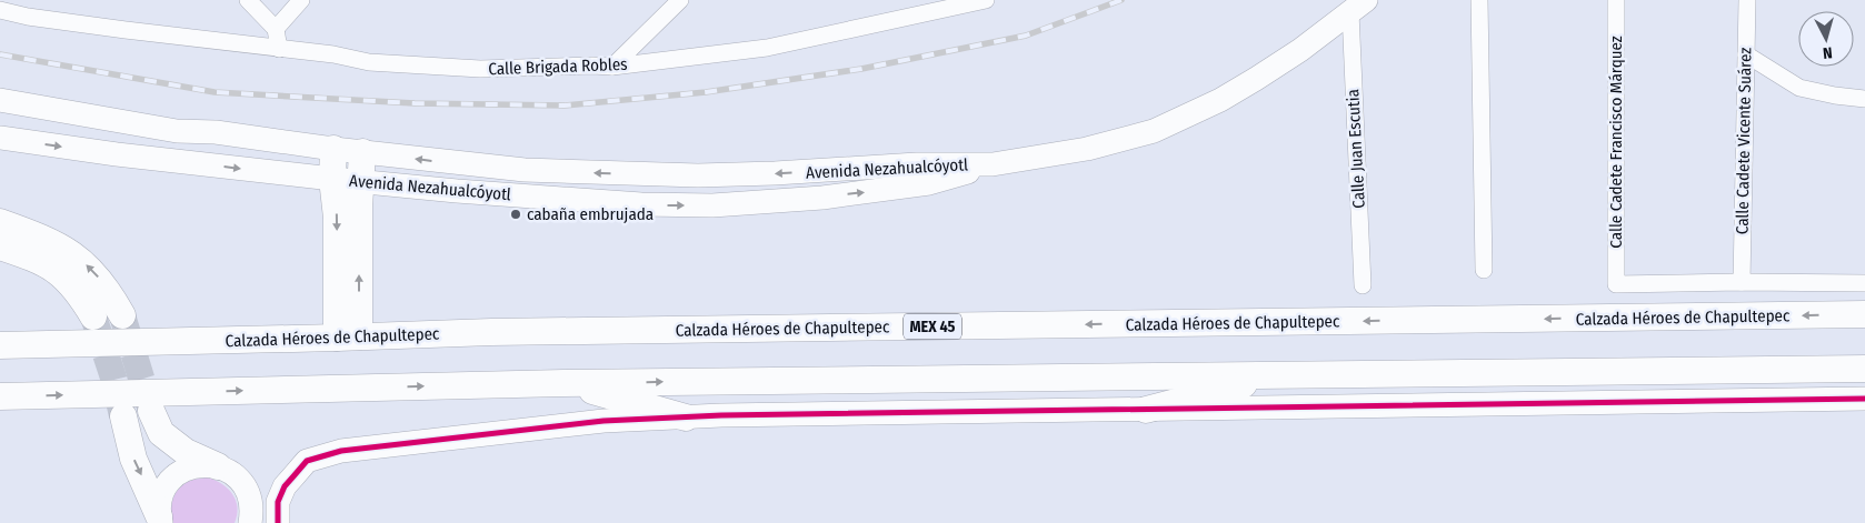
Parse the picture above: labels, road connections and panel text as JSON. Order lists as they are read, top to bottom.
{
  "streets": {
    "main road": ["Avenida Nezahualcóyotl", "Calzada Héroes de Chapultepec", "MEX 45"],
    "street": [
      "Calle Brigada Robles",
      "Calle Cadete Vicente Suárez",
      "Calle Cadete Francisco Márquez",
      "Calle Juan Escutia"
    ]
  },
  "crossings": [
    ["Calle Cadete Vicente Suárez", "Calle Cadete Francisco Márquez"],
    ["Calle Juan Escutia", "Avenida Nezahualcóyotl"]
  ],
  "places": ["cabaña embrujada"],
  "north": "bottom"
}
